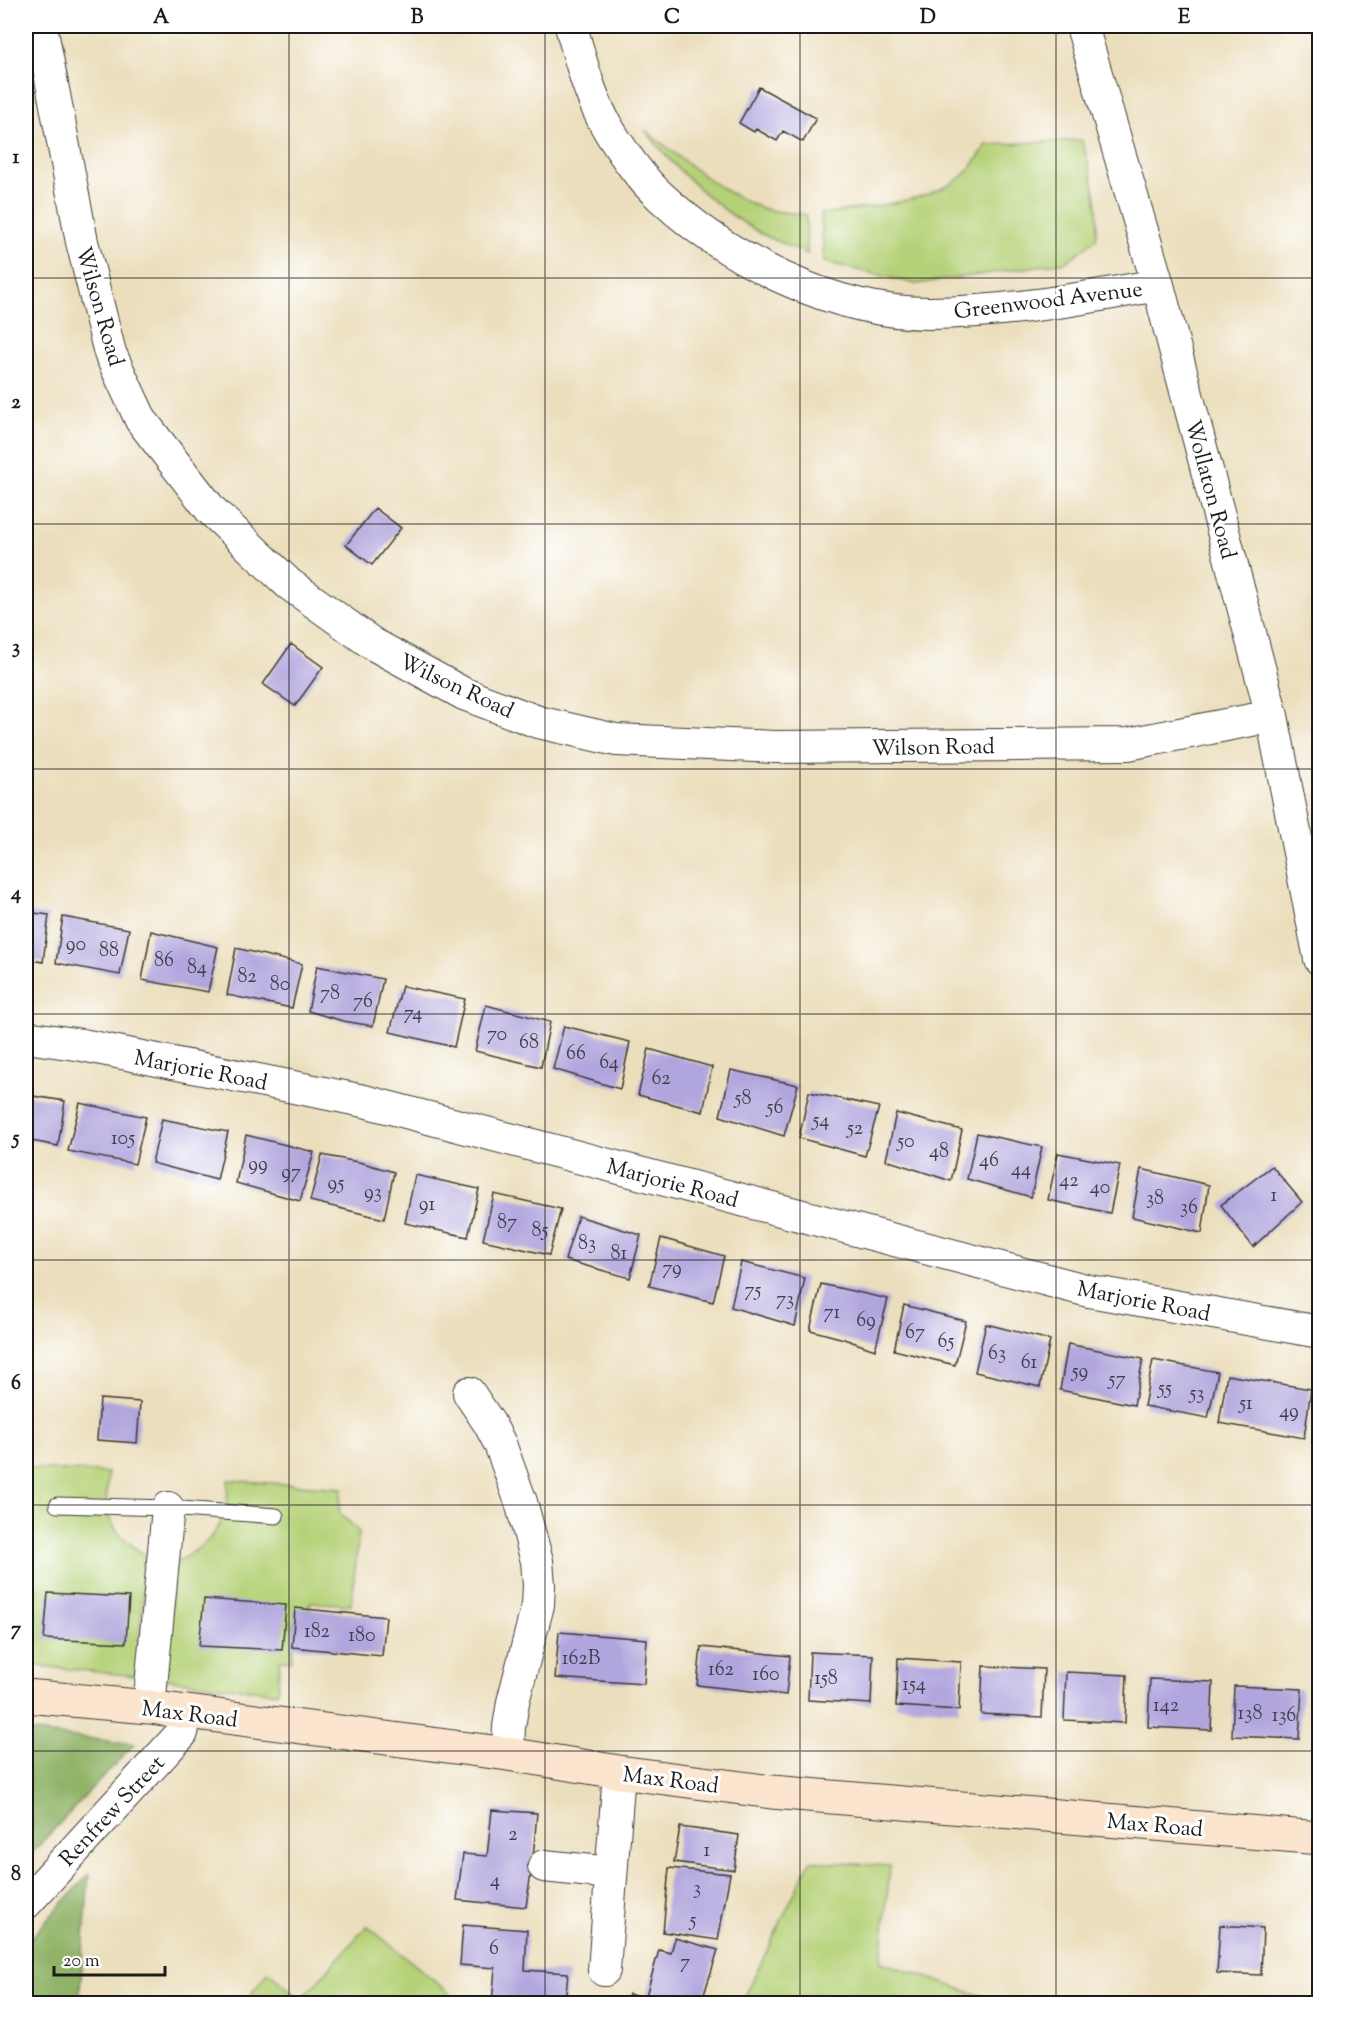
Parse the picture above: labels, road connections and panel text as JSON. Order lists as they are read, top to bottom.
{
  "streets": {
    "street": [
      "Greenwood Avenue",
      "Wilson Road",
      "Wollaton Road",
      "Marjorie Road",
      "Max Road",
      "Renfrew Street"
    ]
  },
  "crossings": [
    ["Greenwood Avenue", "Wollaton Road"],
    ["Wilson Road", "Wollaton Road"],
    ["Max Road", "Renfrew Street"]
  ],
  "house_numbers": [
    "90",
    "88",
    "86",
    "84",
    "82",
    "80",
    "78",
    "76",
    "74",
    "70",
    "68",
    "66",
    "64",
    "62",
    "58",
    "56",
    "54",
    "52",
    "105",
    "50",
    "48",
    "46",
    "99",
    "44",
    "97",
    "42",
    "95",
    "40",
    "93",
    "1",
    "38",
    "91",
    "36",
    "87",
    "85",
    "83",
    "81",
    "79",
    "75",
    "73",
    "71",
    "69",
    "67",
    "65",
    "63",
    "61",
    "59",
    "57",
    "55",
    "53",
    "51",
    "49",
    "182",
    "180",
    "162B",
    "162",
    "160",
    "158",
    "154",
    "142",
    "138",
    "136",
    "2",
    "1",
    "4",
    "3",
    "5",
    "6",
    "7"
  ],
  "scale_bar": "20 m",
  "grid": {
    "columns": [
      "A",
      "B",
      "C",
      "D",
      "E"
    ],
    "rows": [
      "1",
      "2",
      "3",
      "4",
      "5",
      "6",
      "7",
      "8"
    ]
  }
}
